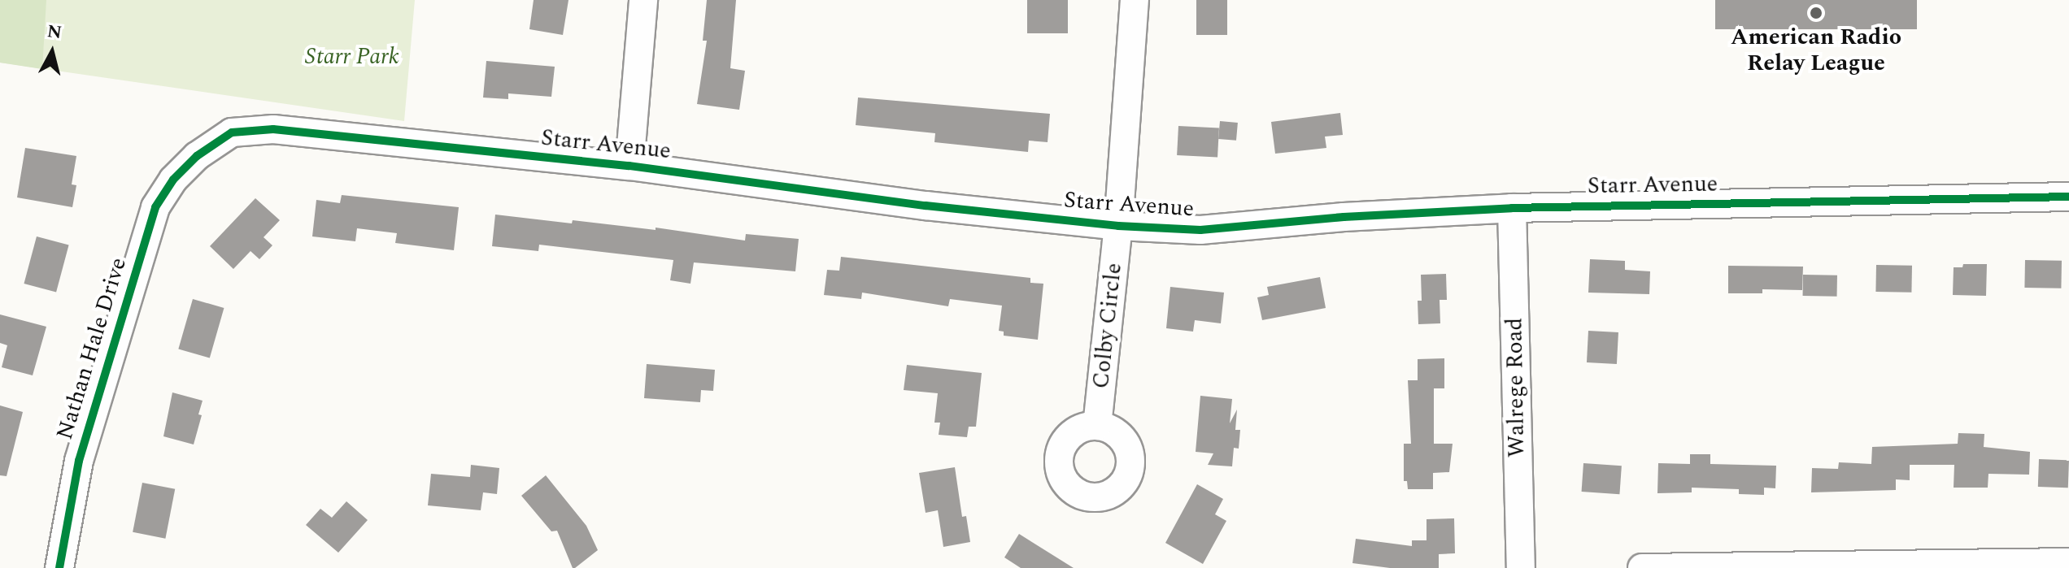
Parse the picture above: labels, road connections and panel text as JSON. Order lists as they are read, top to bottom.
{
  "streets": {
    "street": [
      "Starr Avenue",
      "Colby Circle",
      "Nathan Hale Drive",
      "Walrege Road"
    ]
  },
  "crossings": [
    ["Starr Avenue", "Colby Circle"],
    ["Starr Avenue", "Nathan Hale Drive"],
    ["Starr Avenue", "Walrege Road"]
  ],
  "parks": ["Starr Park"],
  "places": ["American Radio Relay League"],
  "north": "top"
}
